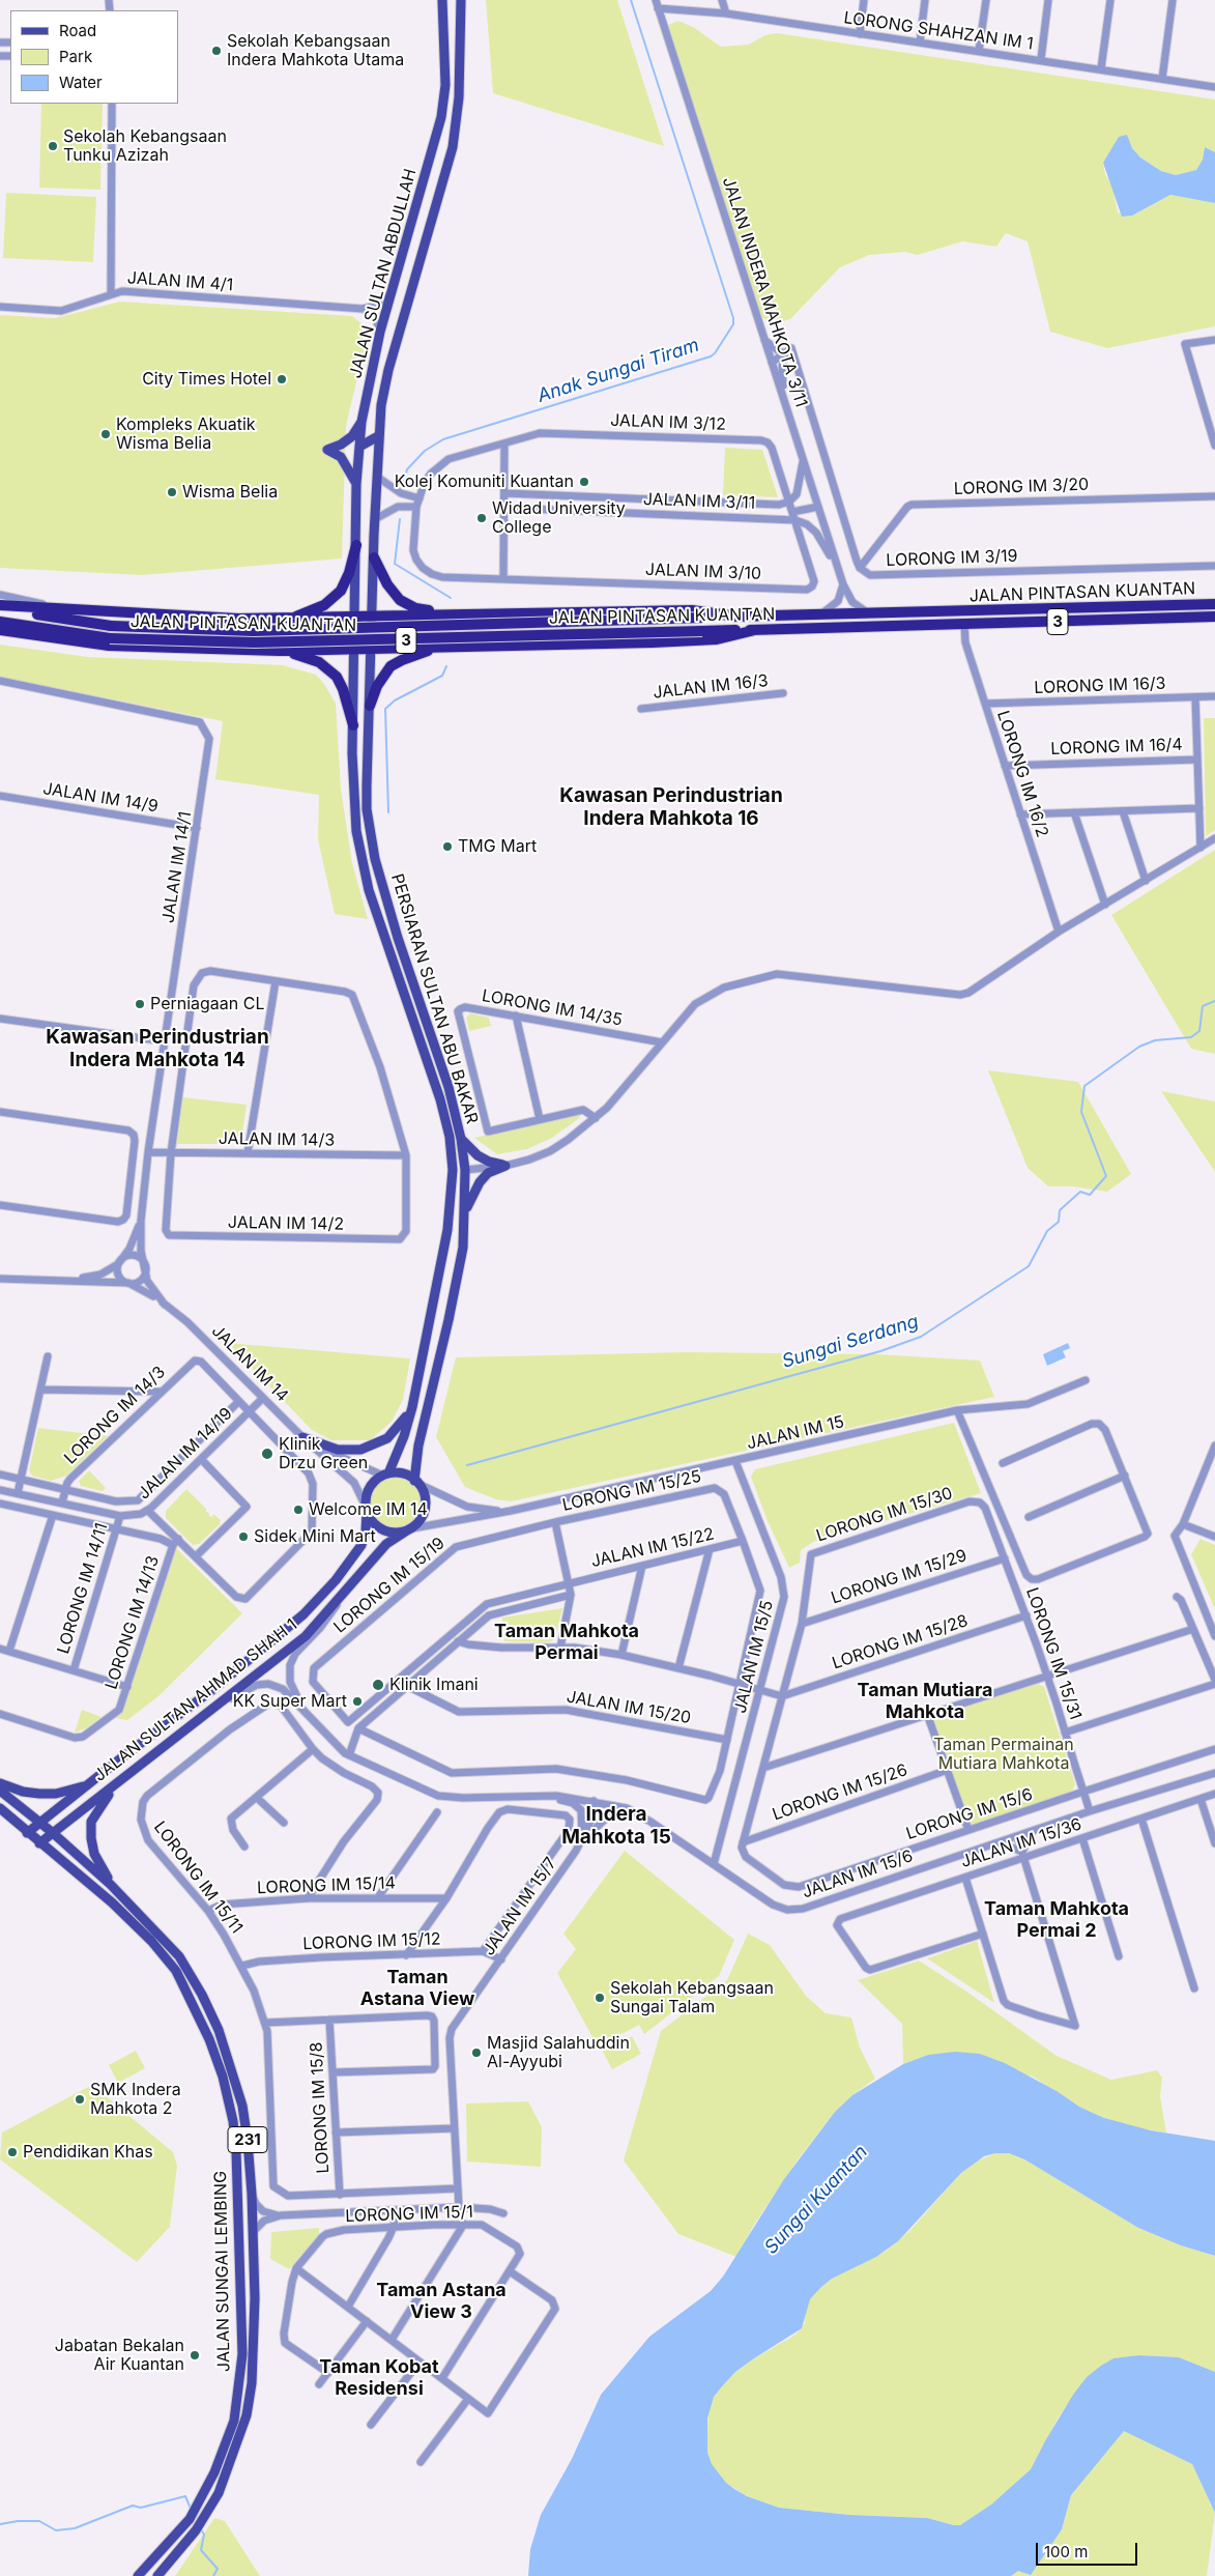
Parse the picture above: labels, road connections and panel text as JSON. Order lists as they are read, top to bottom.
{
  "streets": {
    "highway": ["JALAN PINTASAN KUANTAN", "3"],
    "main road": [
      "JALAN SULTAN ABDULLAH",
      "PERSIARAN SULTAN ABU BAKAR",
      "JALAN SULTAN AHMAD SHAH 1",
      "231",
      "JALAN SUNGAI LEMBING"
    ],
    "street": [
      "LORONG SHAHZAN IM 1",
      "JALAN IM 4/1",
      "JALAN INDERA MAHKOTA 3/11",
      "JALAN IM 3/12",
      "LORONG IM 3/20",
      "JALAN IM 3/11",
      "LORONG IM 3/19",
      "JALAN IM 3/10",
      "LORONG IM 16/3",
      "JALAN IM 16/3",
      "LORONG IM 16/4",
      "LORONG IM 16/2",
      "JALAN IM 14/9",
      "JALAN IM 14/1",
      "LORONG IM 14/35",
      "JALAN IM 14/3",
      "JALAN IM 14/2",
      "JALAN IM 14",
      "LORONG IM 14/3",
      "JALAN IM 15",
      "JALAN IM 14/19",
      "LORONG IM 15/25",
      "LORONG IM 15/30",
      "JALAN IM 15/22",
      "LORONG IM 15/29",
      "LORONG IM 15/19",
      "LORONG IM 14/11",
      "LORONG IM 14/13",
      "LORONG IM 15/28",
      "LORONG IM 15/31",
      "JALAN IM 15/5",
      "JALAN IM 15/20",
      "LORONG IM 15/26",
      "LORONG IM 15/6",
      "JALAN IM 15/36",
      "JALAN IM 15/6",
      "LORONG IM 15/11",
      "LORONG IM 15/14",
      "JALAN IM 15/7",
      "LORONG IM 15/12",
      "LORONG IM 15/8",
      "LORONG IM 15/1"
    ]
  },
  "crossings": [
    ["LORONG SHAHZAN IM 1", "JALAN INDERA MAHKOTA 3/11"],
    ["JALAN SULTAN ABDULLAH", "JALAN IM 4/1"],
    ["JALAN SULTAN ABDULLAH", "PERSIARAN SULTAN ABU BAKAR"],
    ["JALAN INDERA MAHKOTA 3/11", "JALAN IM 3/11"],
    ["JALAN INDERA MAHKOTA 3/11", "JALAN PINTASAN KUANTAN"],
    ["JALAN IM 3/12", "JALAN IM 3/11"],
    ["JALAN IM 3/12", "JALAN IM 3/10"],
    ["LORONG IM 3/20", "LORONG IM 3/19"],
    ["JALAN IM 3/11", "JALAN IM 3/10"],
    ["JALAN PINTASAN KUANTAN", "LORONG IM 16/2"],
    ["LORONG IM 16/3", "LORONG IM 16/2"],
    ["LORONG IM 16/4", "LORONG IM 16/2"],
    ["JALAN IM 14/9", "JALAN IM 14/1"],
    ["JALAN IM 14/1", "JALAN IM 14/3"],
    ["JALAN IM 14/1", "JALAN IM 14"],
    ["PERSIARAN SULTAN ABU BAKAR", "JALAN IM 14"],
    ["PERSIARAN SULTAN ABU BAKAR", "JALAN IM 15"],
    ["PERSIARAN SULTAN ABU BAKAR", "JALAN SULTAN AHMAD SHAH 1"],
    ["JALAN IM 14/3", "JALAN IM 14/2"],
    ["JALAN IM 14", "JALAN IM 15"],
    ["JALAN IM 14", "JALAN IM 14/19"],
    ["JALAN IM 14", "JALAN SULTAN AHMAD SHAH 1"],
    ["LORONG IM 14/3", "JALAN IM 14/19"],
    ["JALAN IM 15", "JALAN IM 15/5"],
    ["JALAN IM 15", "JALAN SULTAN AHMAD SHAH 1"],
    ["JALAN IM 14/19", "LORONG IM 14/11"],
    ["LORONG IM 15/25", "JALAN IM 15/22"],
    ["LORONG IM 15/25", "LORONG IM 15/19"],
    ["LORONG IM 15/30", "LORONG IM 15/29"],
    ["LORONG IM 15/30", "LORONG IM 15/28"],
    ["LORONG IM 15/30", "LORONG IM 15/31"],
    ["LORONG IM 15/30", "LORONG IM 15/26"],
    ["LORONG IM 15/30", "LORONG IM 15/6"],
    ["JALAN IM 15/22", "LORONG IM 15/19"],
    ["LORONG IM 15/29", "LORONG IM 15/31"],
    ["LORONG IM 15/28", "LORONG IM 15/31"],
    ["LORONG IM 15/31", "LORONG IM 15/6"],
    ["LORONG IM 15/31", "JALAN IM 15/6"],
    ["JALAN IM 15/5", "JALAN IM 15/6"],
    ["JALAN SULTAN AHMAD SHAH 1", "JALAN IM 15/6"],
    ["JALAN SULTAN AHMAD SHAH 1", "JALAN SUNGAI LEMBING"],
    ["JALAN IM 15/6", "JALAN IM 15/7"],
    ["LORONG IM 15/11", "LORONG IM 15/14"],
    ["LORONG IM 15/11", "JALAN IM 15/7"],
    ["LORONG IM 15/11", "LORONG IM 15/12"],
    ["LORONG IM 15/11", "LORONG IM 15/8"],
    ["JALAN IM 15/7", "LORONG IM 15/12"]
  ],
  "districts": [
    "Kawasan Perindustrian Indera Mahkota 16",
    "Kawasan Perindustrian Indera Mahkota 14",
    "Taman Mahkota Permai",
    "Taman Mutiara Mahkota",
    "Indera Mahkota 15",
    "Taman Mahkota Permai 2",
    "Taman Astana View",
    "Taman Astana View 3",
    "Taman Kobat Residensi"
  ],
  "water": ["Anak Sungai Tiram", "Sungai Serdang", "Sungai Kuantan"],
  "parks": ["Taman Permainan Mutiara Mahkota"],
  "places": [
    "Sekolah Kebangsaan Indera Mahkota Utama",
    "Sekolah Kebangsaan Tunku Azizah",
    "City Times Hotel",
    "Kompleks Akuatik Wisma Belia",
    "Kolej Komuniti Kuantan",
    "Wisma Belia",
    "Widad University College",
    "TMG Mart",
    "Perniagaan CL",
    "Klinik Drzu Green",
    "Welcome IM 14",
    "Sidek Mini Mart",
    "Klinik Imani",
    "KK Super Mart",
    "Sekolah Kebangsaan Sungai Talam",
    "Masjid Salahuddin Al-Ayyubi",
    "SMK Indera Mahkota 2",
    "Pendidikan Khas",
    "Jabatan Bekalan Air Kuantan"
  ],
  "legend": ["Road", "Park", "Water"],
  "scale_bar": "100 m"
}
